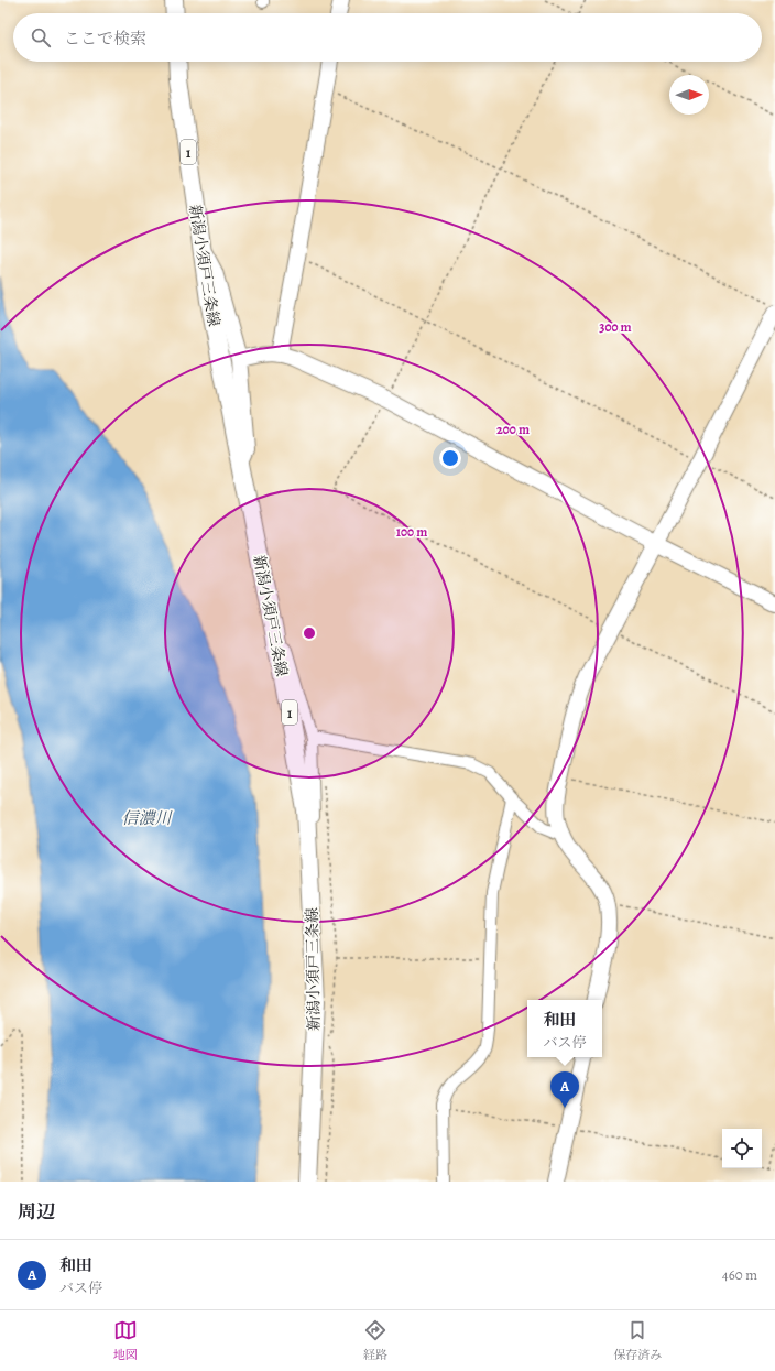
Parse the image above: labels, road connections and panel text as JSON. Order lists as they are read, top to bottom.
{
  "streets": {
    "main road": ["1", "新潟小須戸三条線"]
  },
  "water": ["信濃川"],
  "north": "right",
  "page": {
    "search": "ここで検索",
    "popup": ["和田", "バス停"],
    "pins": "A",
    "heading": "周辺",
    "list": [
      {
        "mark": "A",
        "name": "和田",
        "note": "バス停",
        "value": "460 m"
      }
    ],
    "nav": ["地図", "経路", "保存済み"]
  },
  "rings": ["300 m", "200 m", "100 m"]
}
